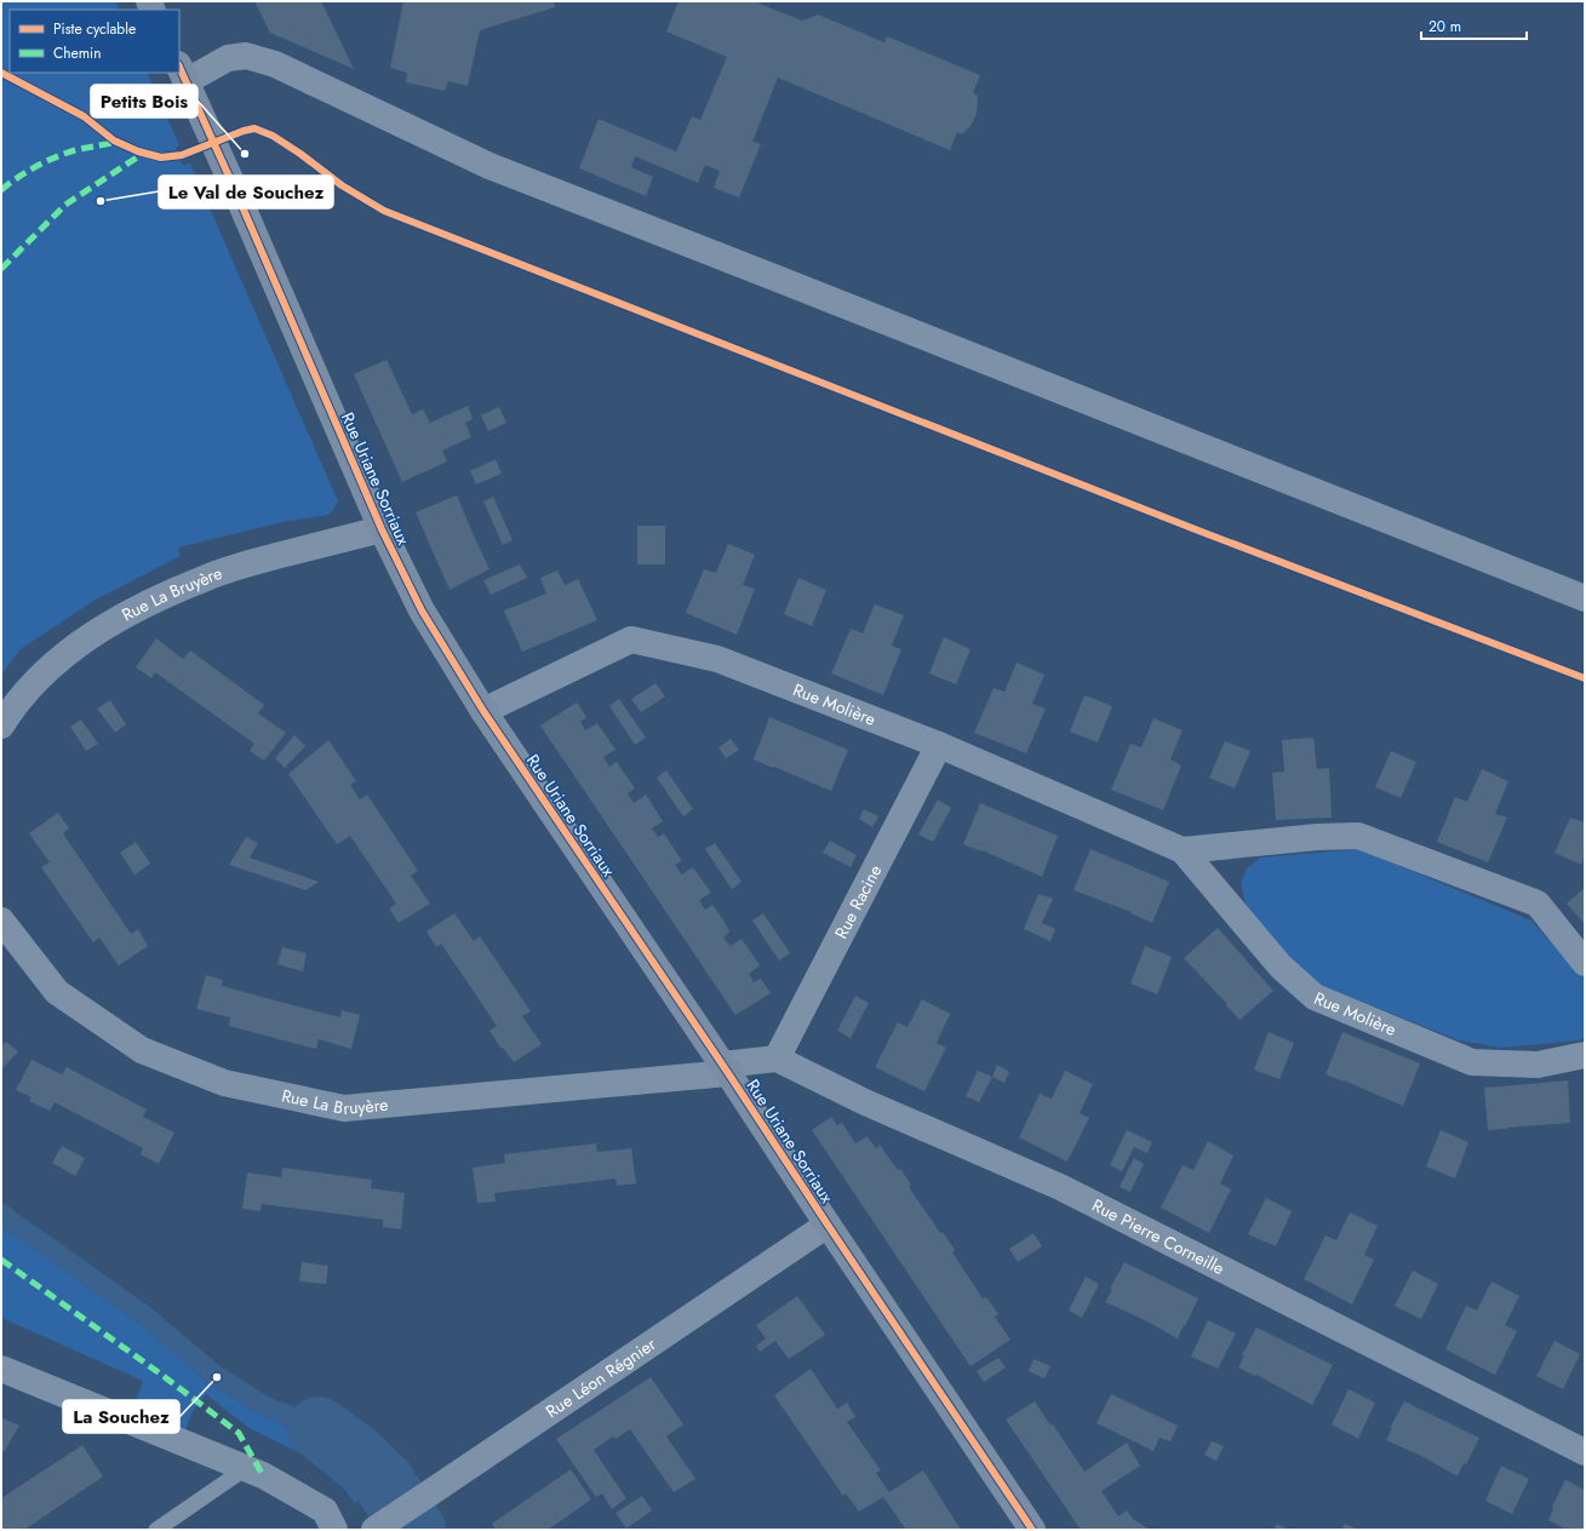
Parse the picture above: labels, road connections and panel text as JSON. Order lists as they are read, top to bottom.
{
  "streets": {
    "street": [
      "Rue Uriane Sorriaux",
      "Rue La Bruyère",
      "Rue Molière",
      "Rue Racine",
      "Rue Pierre Corneille",
      "Rue Léon Régnier"
    ]
  },
  "crossings": [
    ["Rue Uriane Sorriaux", "Rue La Bruyère"],
    ["Rue Uriane Sorriaux", "Rue Molière"],
    ["Rue Uriane Sorriaux", "Rue Léon Régnier"],
    ["Rue Molière", "Rue Racine"],
    ["Rue Racine", "Rue Pierre Corneille"]
  ],
  "places": ["Petits Bois", "Le Val de Souchez", "La Souchez"],
  "legend": ["Piste cyclable", "Chemin"],
  "scale_bar": "20 m"
}
